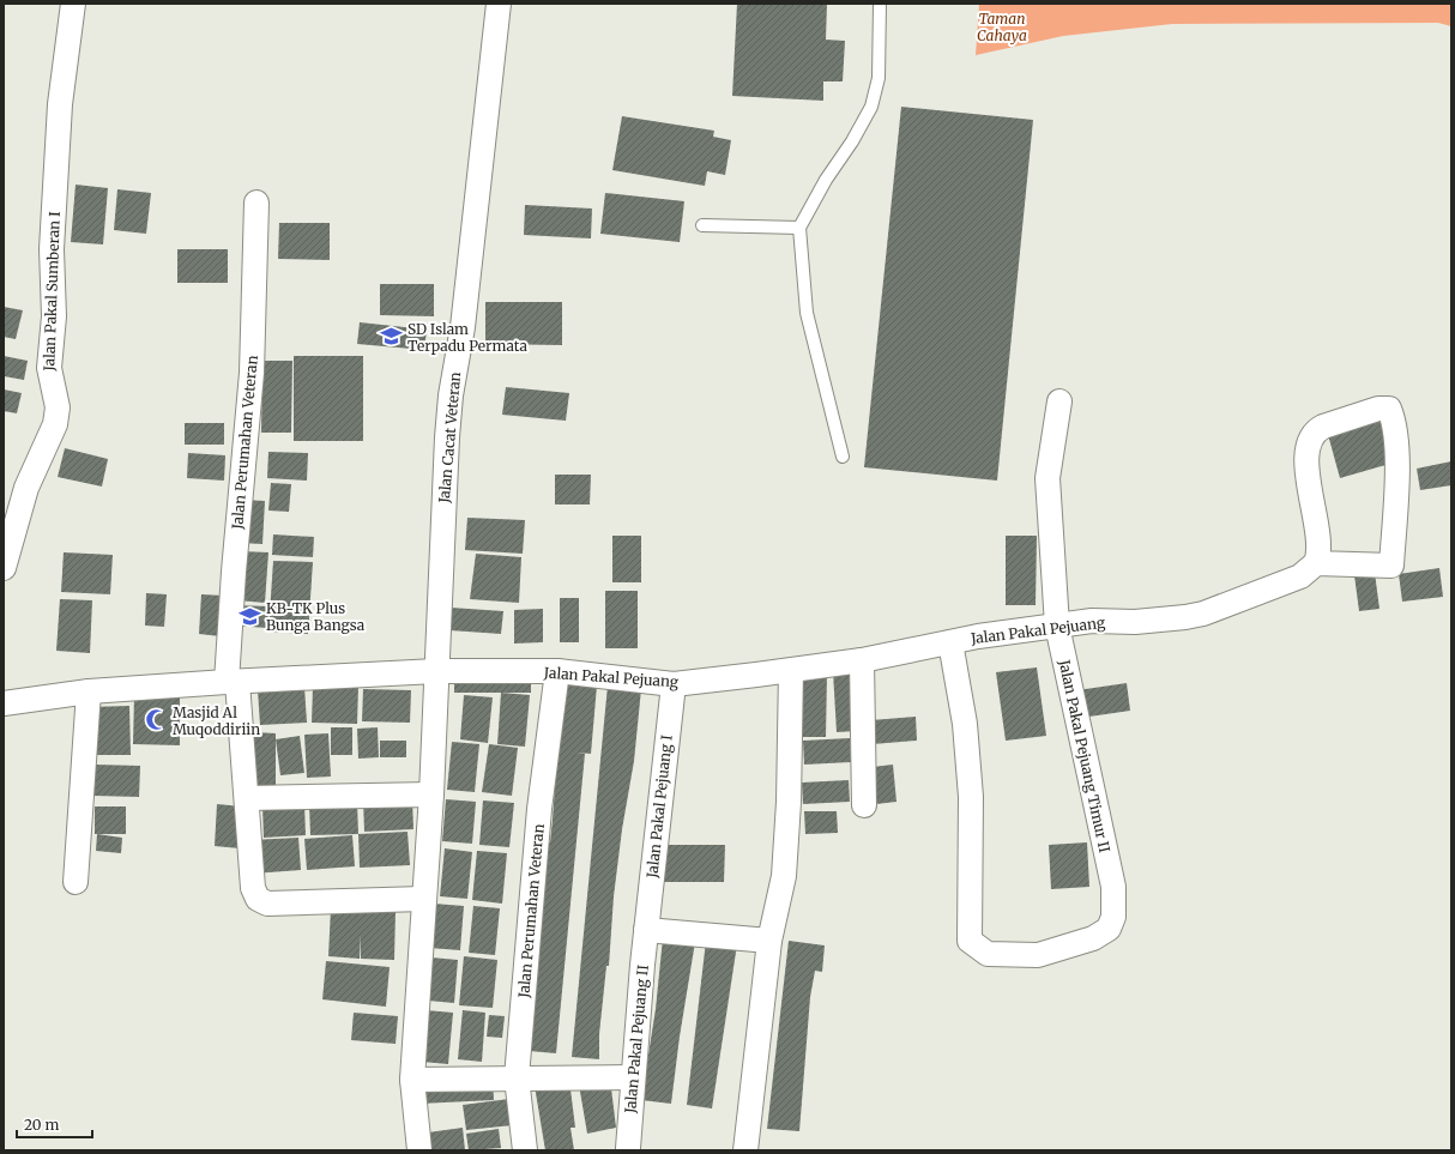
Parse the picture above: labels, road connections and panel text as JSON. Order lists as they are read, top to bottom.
{
  "streets": {
    "street": [
      "Jalan Pakal Sumberan I",
      "Jalan Cacat Veteran",
      "Jalan Perumahan Veteran",
      "Jalan Pakal Pejuang",
      "Jalan Pakal Pejuang Timur II",
      "Jalan Pakal Pejuang I",
      "Jalan Pakal Pejuang II"
    ]
  },
  "crossings": [
    ["Jalan Cacat Veteran", "Jalan Pakal Pejuang"],
    ["Jalan Perumahan Veteran", "Jalan Pakal Pejuang"],
    ["Jalan Pakal Pejuang", "Jalan Pakal Pejuang Timur II"],
    ["Jalan Pakal Pejuang", "Jalan Pakal Pejuang I"],
    ["Jalan Pakal Pejuang I", "Jalan Pakal Pejuang II"]
  ],
  "parks": ["Taman Cahaya"],
  "places": {
    "school or university": ["SD Islam Terpadu Permata", "KB-TK Plus Bunga Bangsa"],
    "mosque": ["Masjid Al Muqoddiriin"]
  },
  "scale_bar": "20 m"
}
